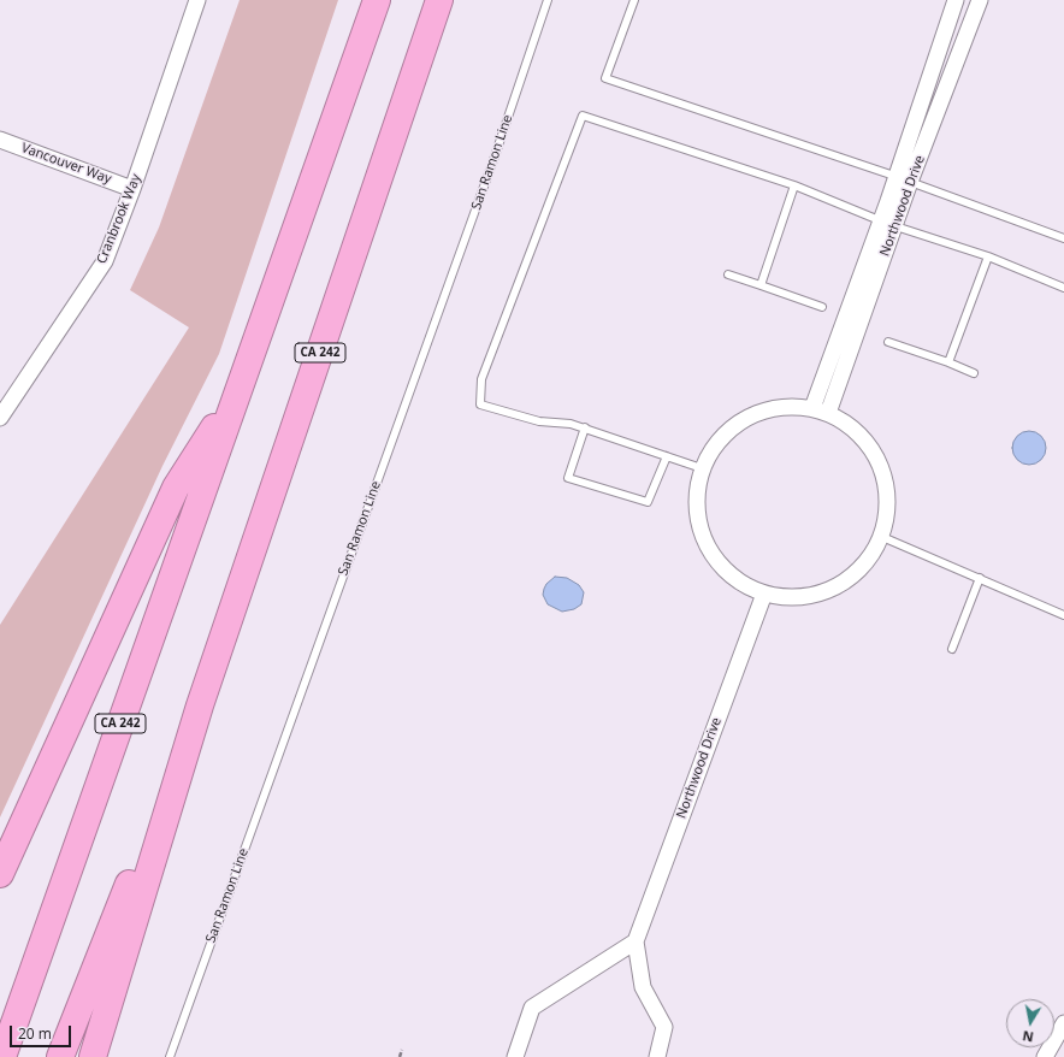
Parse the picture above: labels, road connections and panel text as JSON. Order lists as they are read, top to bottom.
{
  "streets": {
    "highway": ["CA 242"],
    "street": ["Vancouver Way", "Northwood Drive", "Cranbrook Way"],
    "lane": ["San Ramon Line"]
  },
  "crossings": [
    ["Vancouver Way", "Cranbrook Way"]
  ],
  "scale_bar": "20 m",
  "north": "bottom"
}
